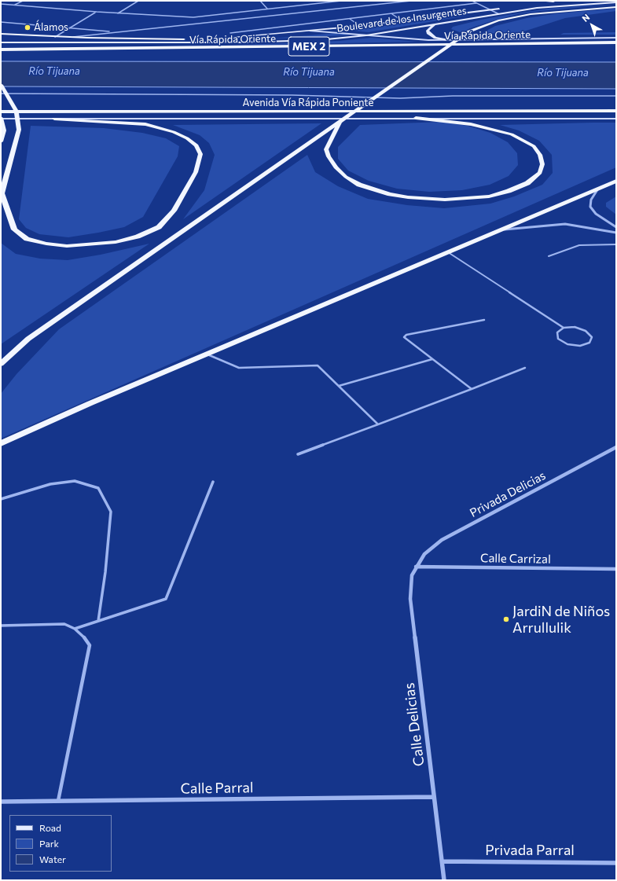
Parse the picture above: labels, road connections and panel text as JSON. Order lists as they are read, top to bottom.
{
  "streets": {
    "highway": ["Vía Rápida Oriente", "MEX 2", "Avenida Vía Rápida Poniente"],
    "main road": ["Boulevard de los Insurgentes"],
    "street": [
      "Privada Delicias",
      "Calle Carrizal",
      "Calle Delicias",
      "Calle Parral",
      "Privada Parral"
    ]
  },
  "crossings": [
    ["Privada Delicias", "Calle Carrizal"],
    ["Privada Delicias", "Calle Delicias"],
    ["Calle Carrizal", "Calle Delicias"],
    ["Calle Delicias", "Calle Parral"],
    ["Calle Delicias", "Privada Parral"]
  ],
  "water": ["Río Tijuana"],
  "places": ["Álamos", "JardiN de Niños Arrullulik"],
  "legend": ["Road", "Park", "Water"],
  "north": "top left"
}
